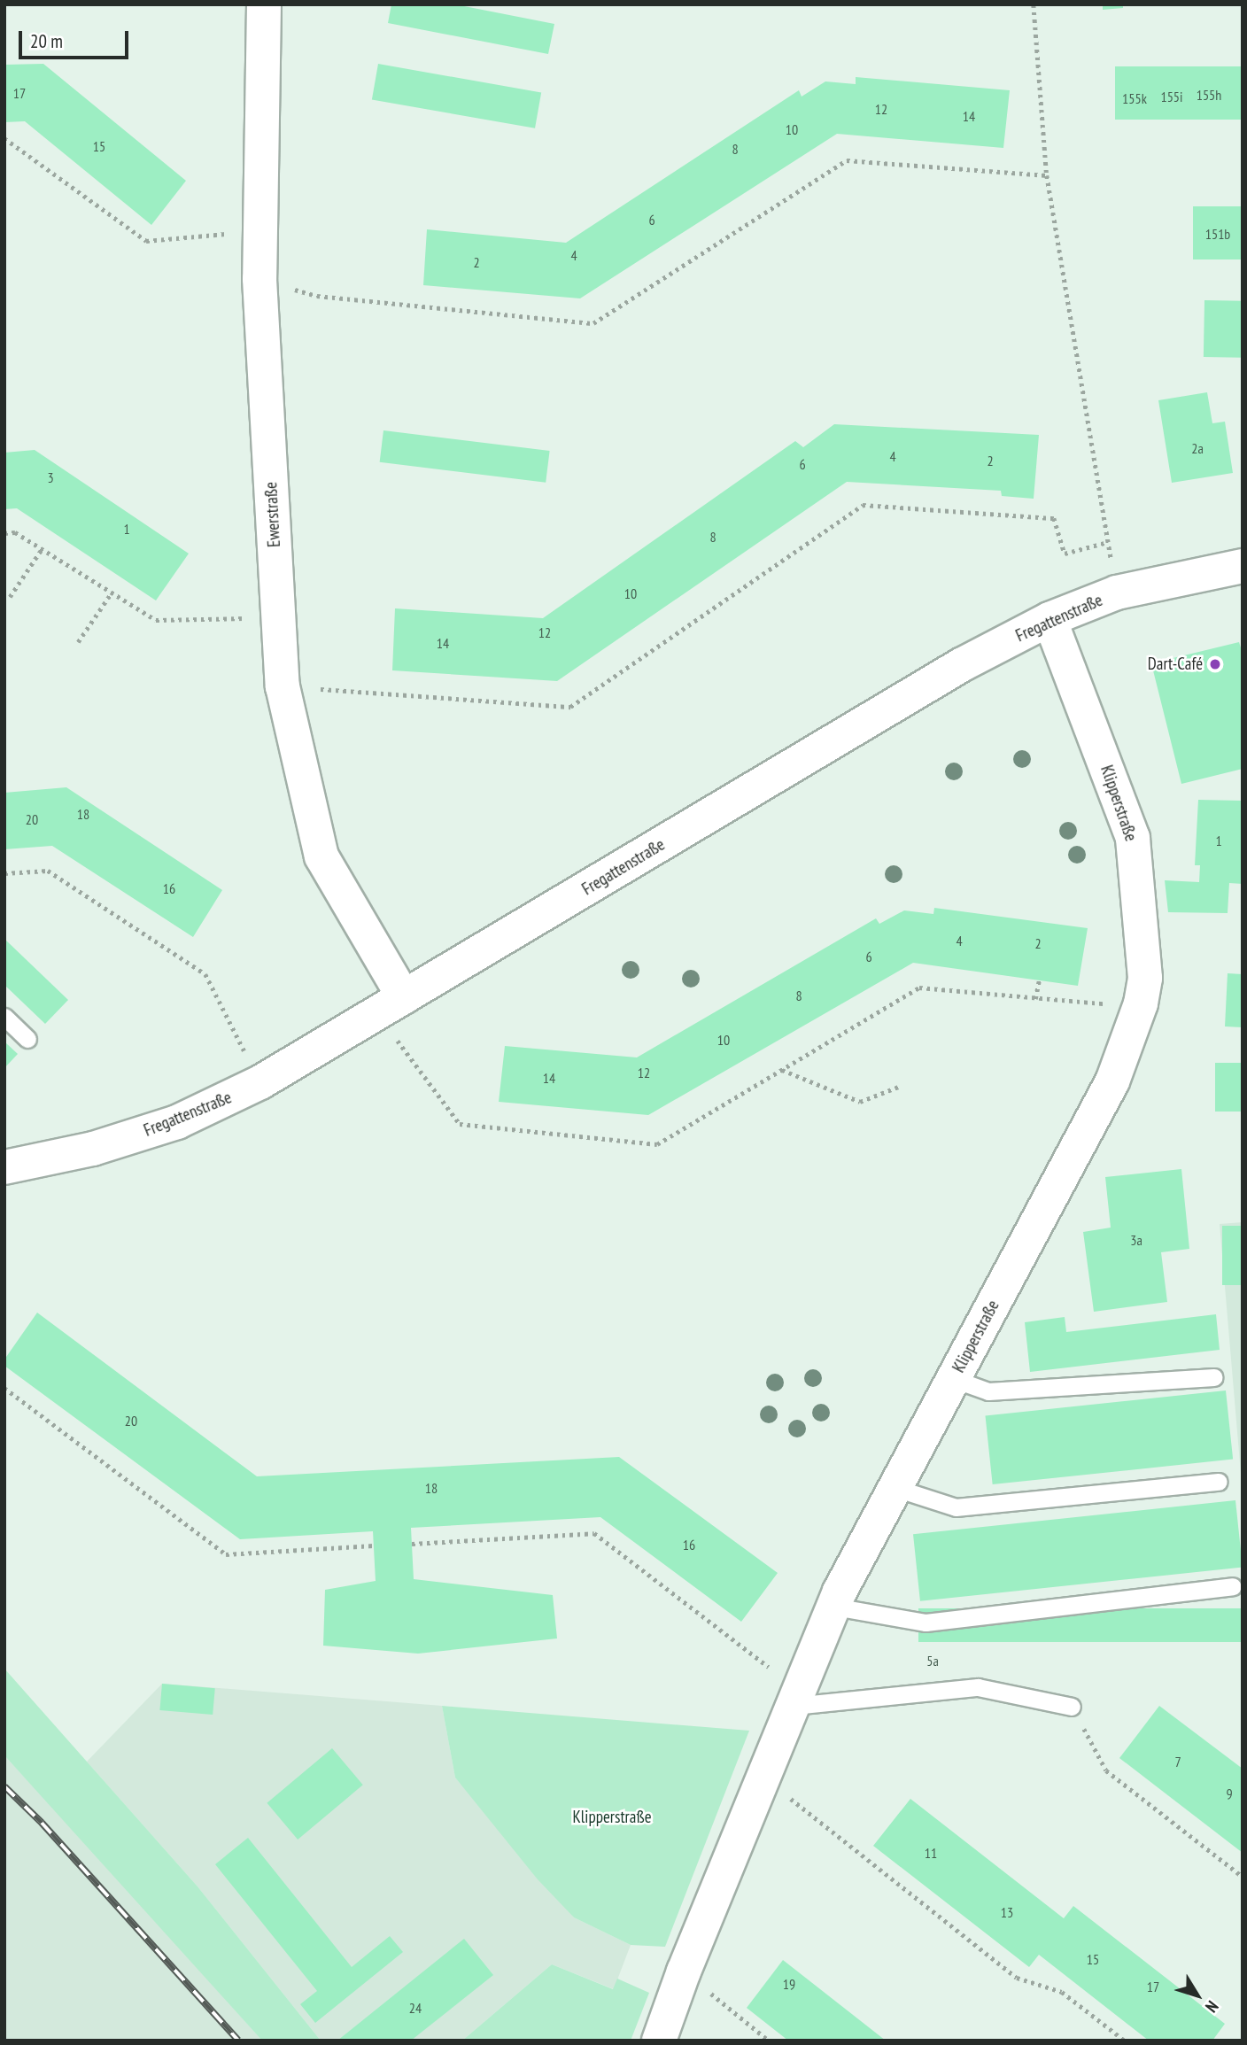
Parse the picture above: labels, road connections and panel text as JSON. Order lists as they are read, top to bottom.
{
  "streets": {
    "street": ["Ewerstraße", "Fregattenstraße", "Klipperstraße"]
  },
  "crossings": [
    ["Ewerstraße", "Fregattenstraße"],
    ["Fregattenstraße", "Klipperstraße"]
  ],
  "parks": ["Klipperstraße"],
  "places": ["Dart-Café"],
  "house_numbers": [
    "17",
    "155h",
    "155i",
    "155k",
    "12",
    "14",
    "10",
    "15",
    "8",
    "6",
    "151b",
    "4",
    "2",
    "2a",
    "4",
    "2",
    "6",
    "3",
    "1",
    "8",
    "10",
    "12",
    "14",
    "18",
    "20",
    "1",
    "16",
    "4",
    "2",
    "6",
    "8",
    "10",
    "12",
    "14",
    "3a",
    "20",
    "18",
    "16",
    "5a",
    "7",
    "9",
    "11",
    "13",
    "15",
    "19",
    "17",
    "24"
  ],
  "scale_bar": "20 m",
  "north": "bottom right"
}
